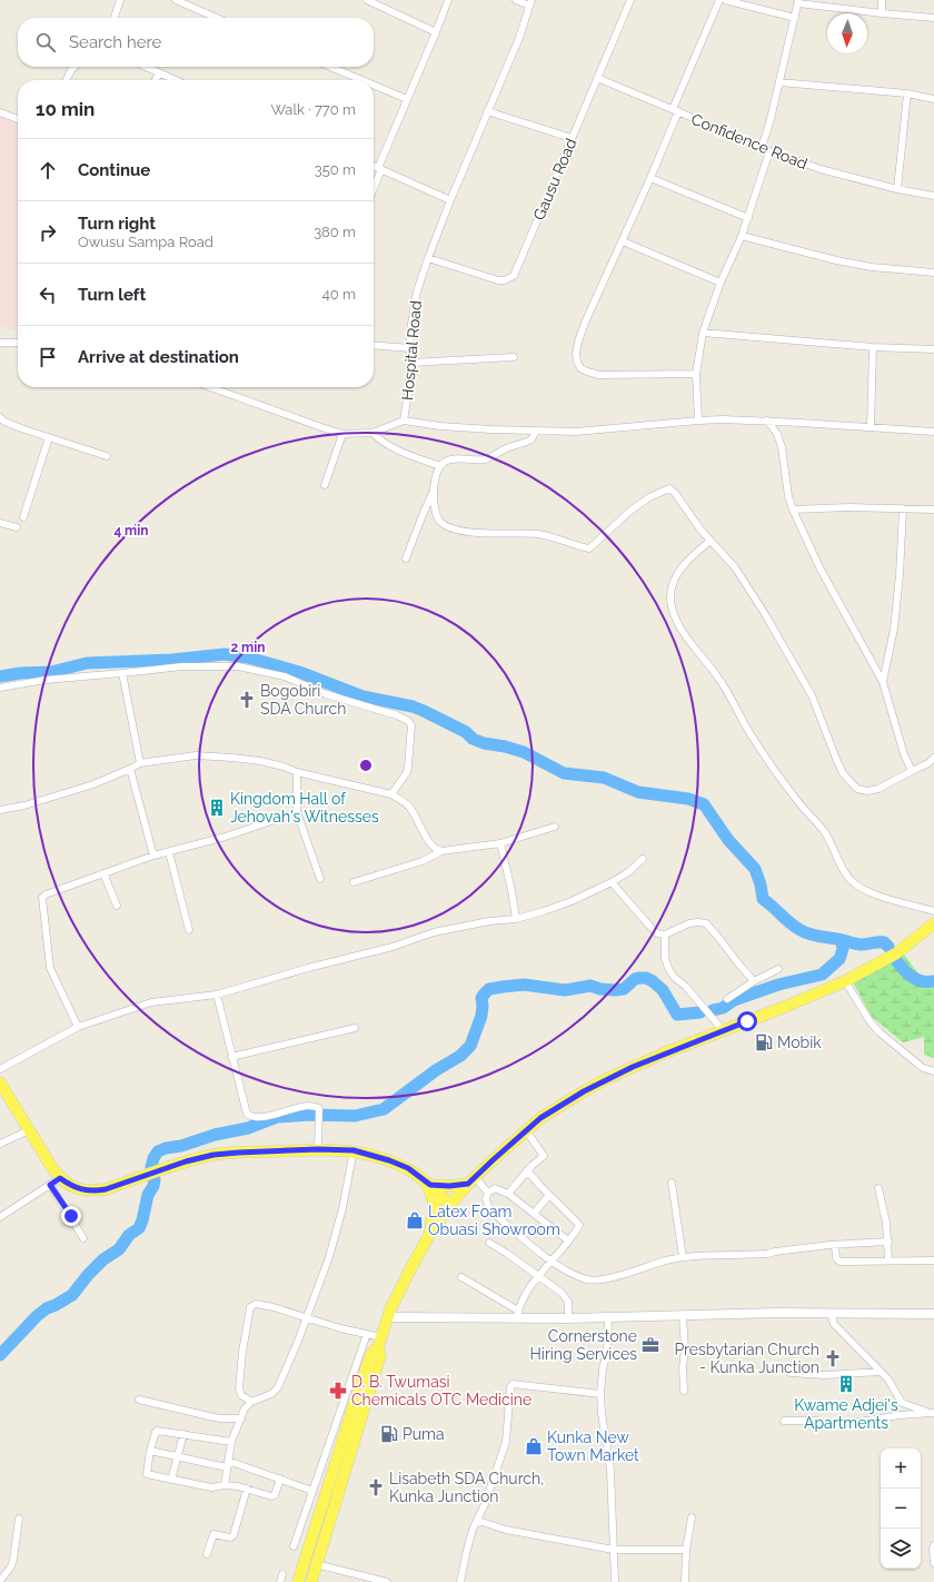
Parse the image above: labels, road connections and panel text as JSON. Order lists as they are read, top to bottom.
{
  "streets": {
    "street": ["Confidence Road", "Gausu Road", "Hospital Road"]
  },
  "crossings": [
    ["Confidence Road", "Gausu Road"],
    ["Gausu Road", "Hospital Road"]
  ],
  "places": {
    "church": ["Bogobiri SDA Church", "Presbytarian Church - Kunka Junction", "Lisabeth SDA Church, Kunka Junction"],
    "building": ["Kingdom Hall of Jehovah's Witnesses", "Kwame Adjei's Apartments"],
    "fuel station": ["Mobik", "Puma"],
    "shop": ["Latex Foam Obuasi Showroom", "Kunka New Town Market"],
    "office": ["Cornerstone Hiring Services"],
    "pharmacy": ["D. B. Twumasi Chemicals OTC Medicine"]
  },
  "north": "bottom",
  "page": {
    "search": "Search here",
    "heading": ["10 min", "Walk · 770 m"],
    "list": [
      ["Continue", "350 m"],
      ["Turn right", "Owusu Sampa Road", "380 m"],
      ["Turn left", "40 m"],
      "Arrive at destination"
    ],
    "map_buttons": ["+", "−"]
  },
  "rings": ["4 min", "2 min"]
}
